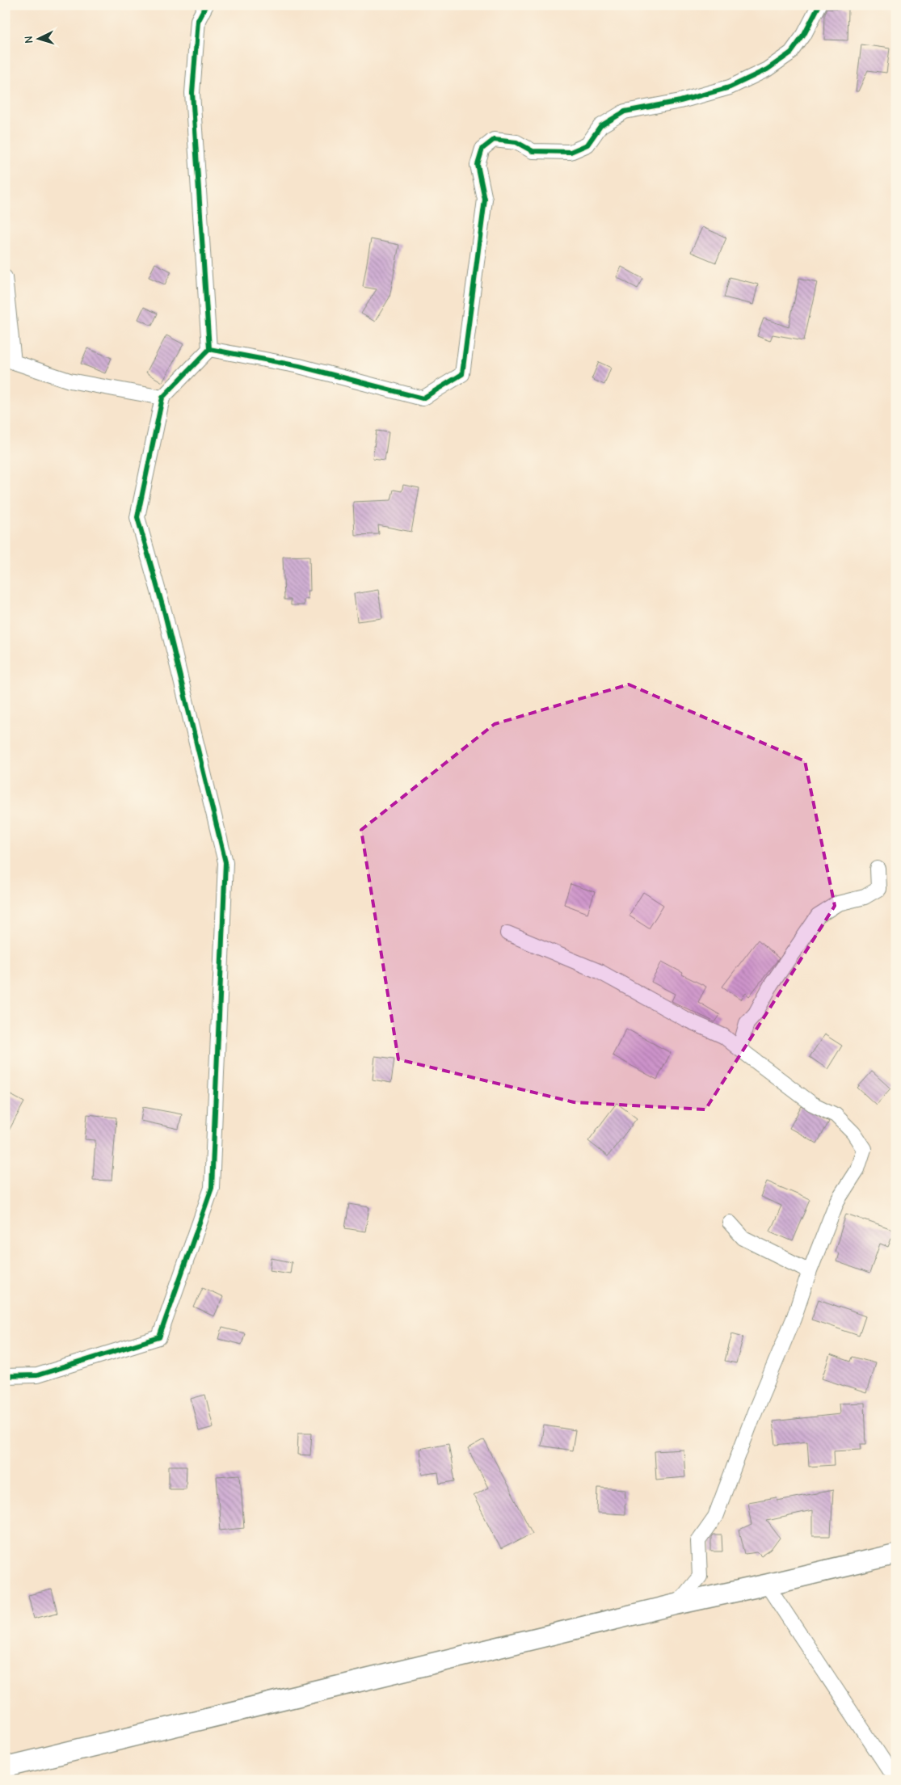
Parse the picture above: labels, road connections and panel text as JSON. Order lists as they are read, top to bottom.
{
  "north": "left"
}
